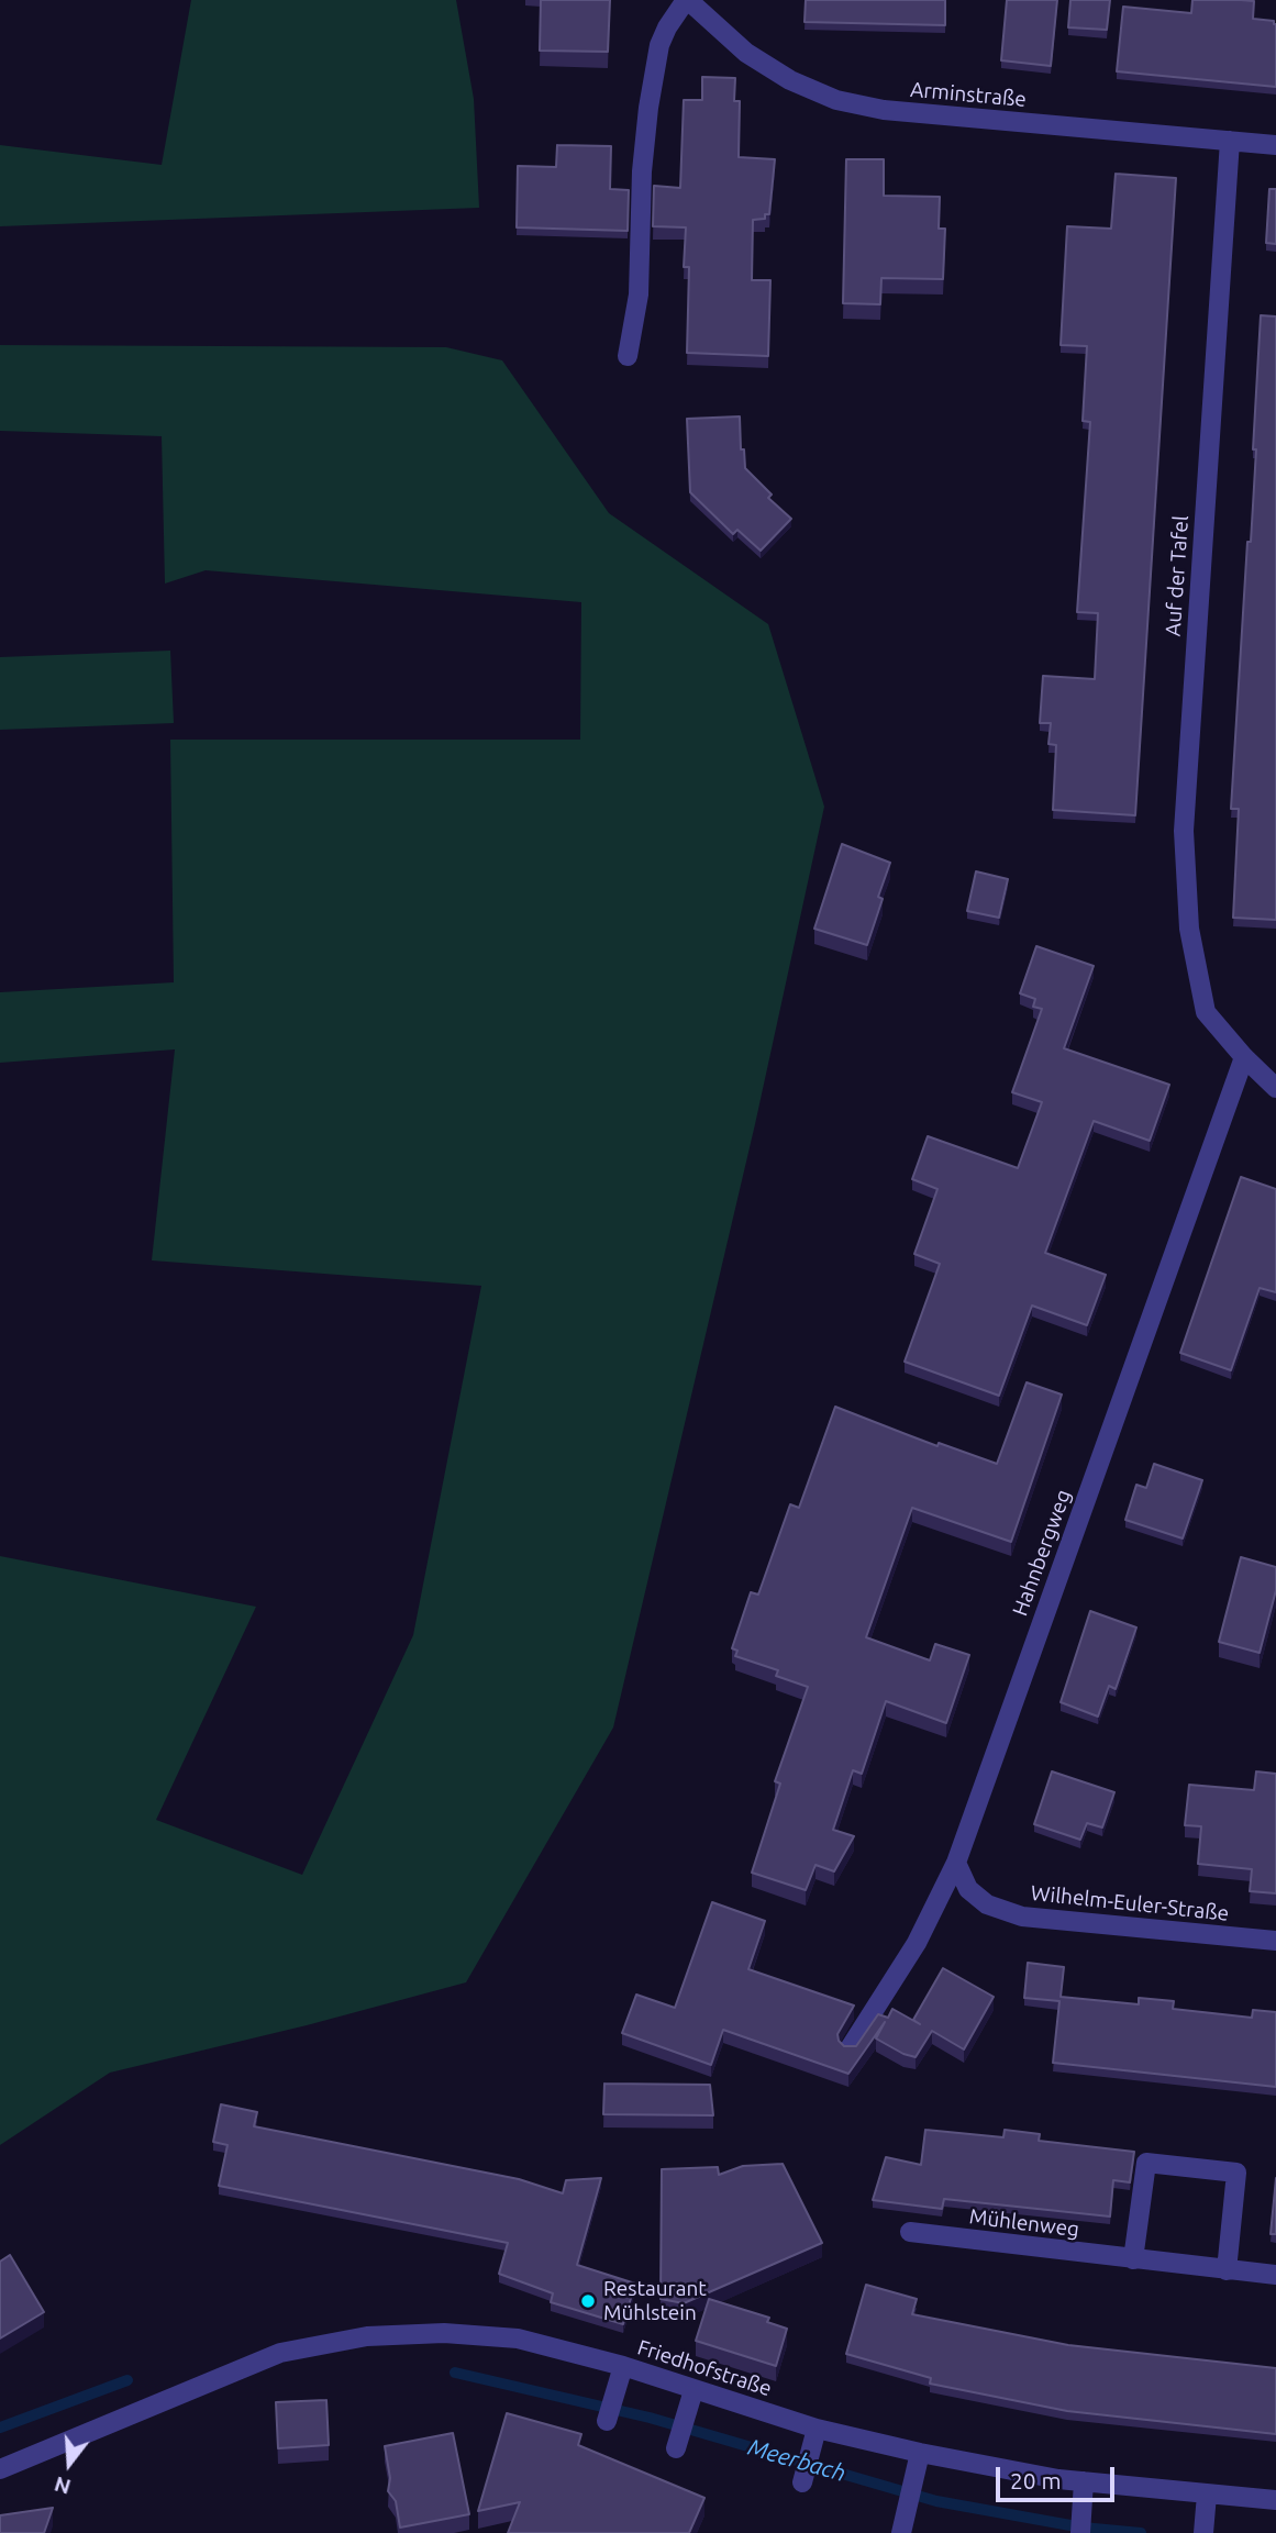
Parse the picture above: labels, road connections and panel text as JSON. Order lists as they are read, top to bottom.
{
  "streets": {
    "street": [
      "Arminstraße",
      "Auf der Tafel",
      "Hahnbergweg",
      "Wilhelm-Euler-Straße",
      "Mühlenweg",
      "Friedhofstraße"
    ]
  },
  "crossings": [
    ["Arminstraße", "Auf der Tafel"],
    ["Auf der Tafel", "Hahnbergweg"],
    ["Hahnbergweg", "Wilhelm-Euler-Straße"]
  ],
  "water": ["Meerbach"],
  "places": ["Restaurant Mühlstein"],
  "scale_bar": "20 m",
  "north": "bottom"
}
